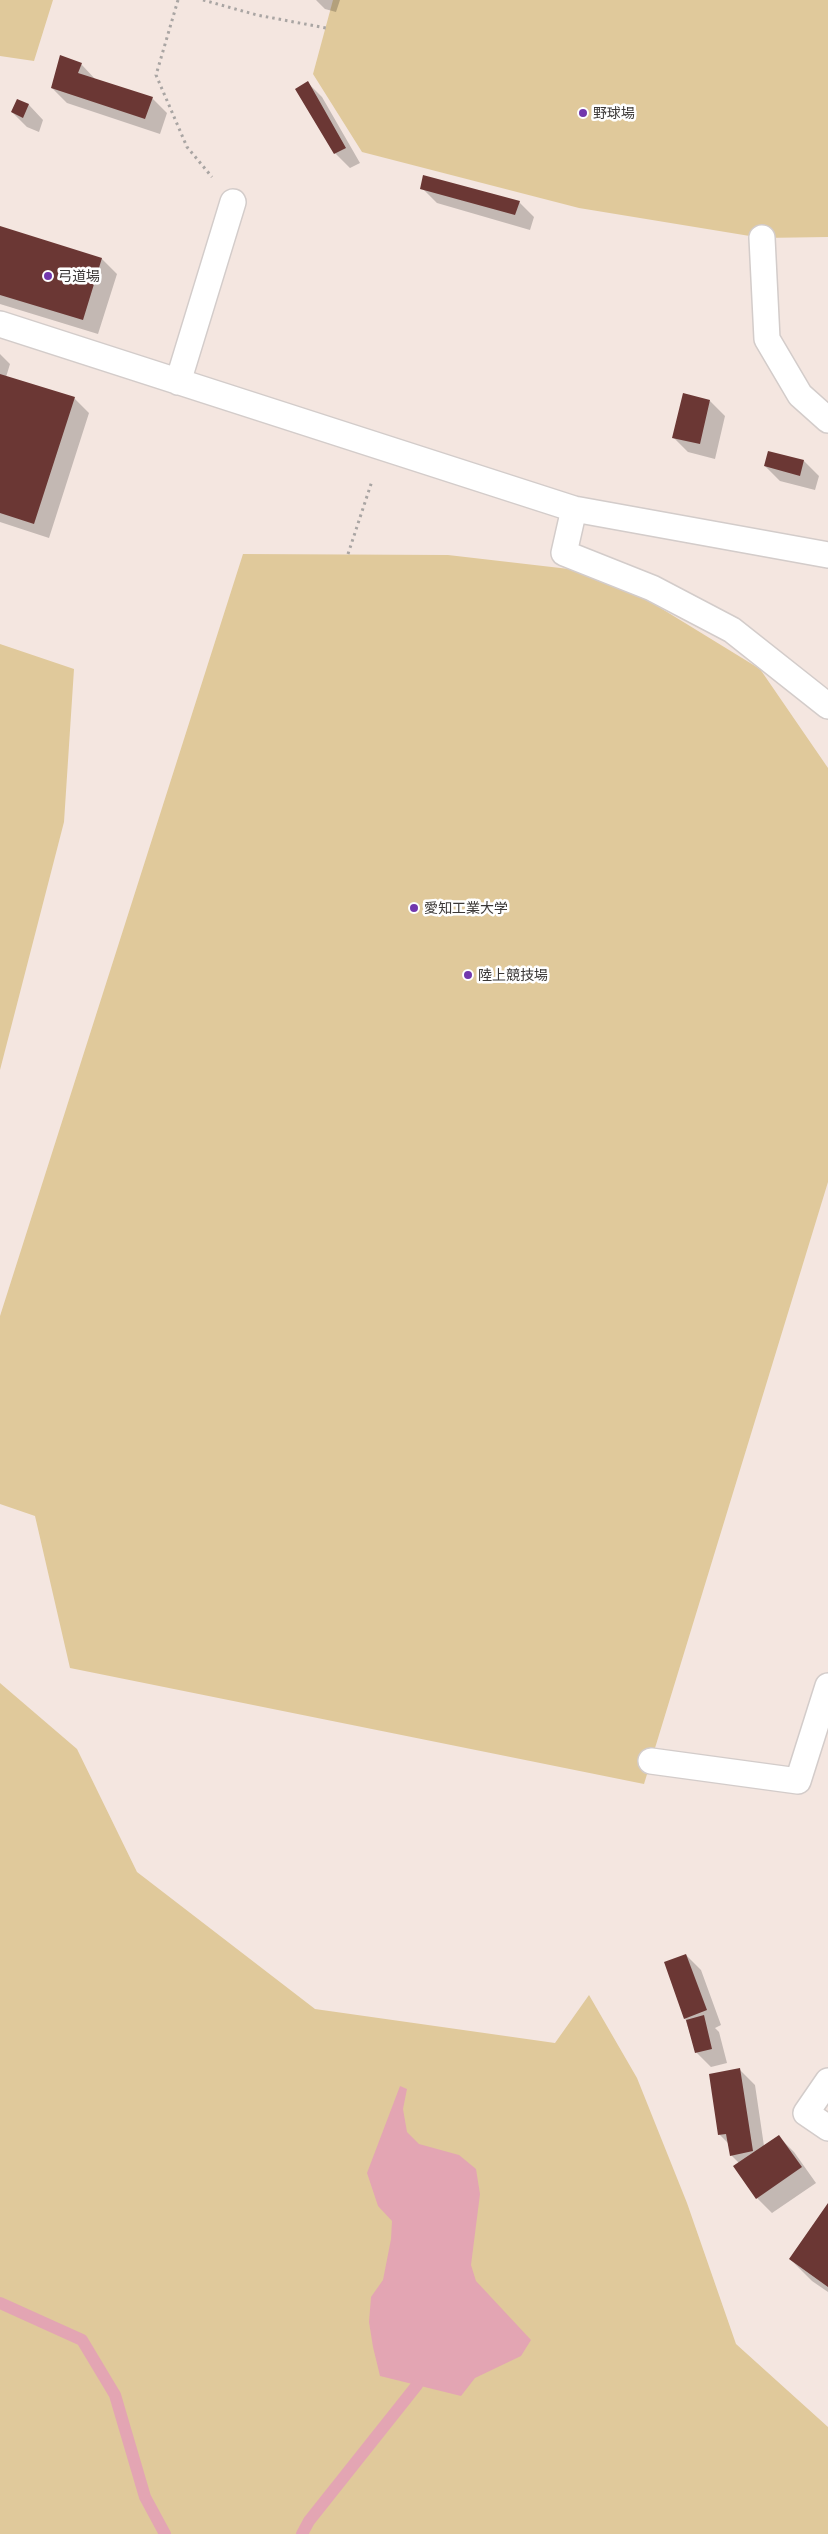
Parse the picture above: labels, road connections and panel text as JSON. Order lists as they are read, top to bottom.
{
  "places": [
    "野球場",
    "弓道場",
    "愛知工業大学",
    "陸上競技場"
  ]
}
